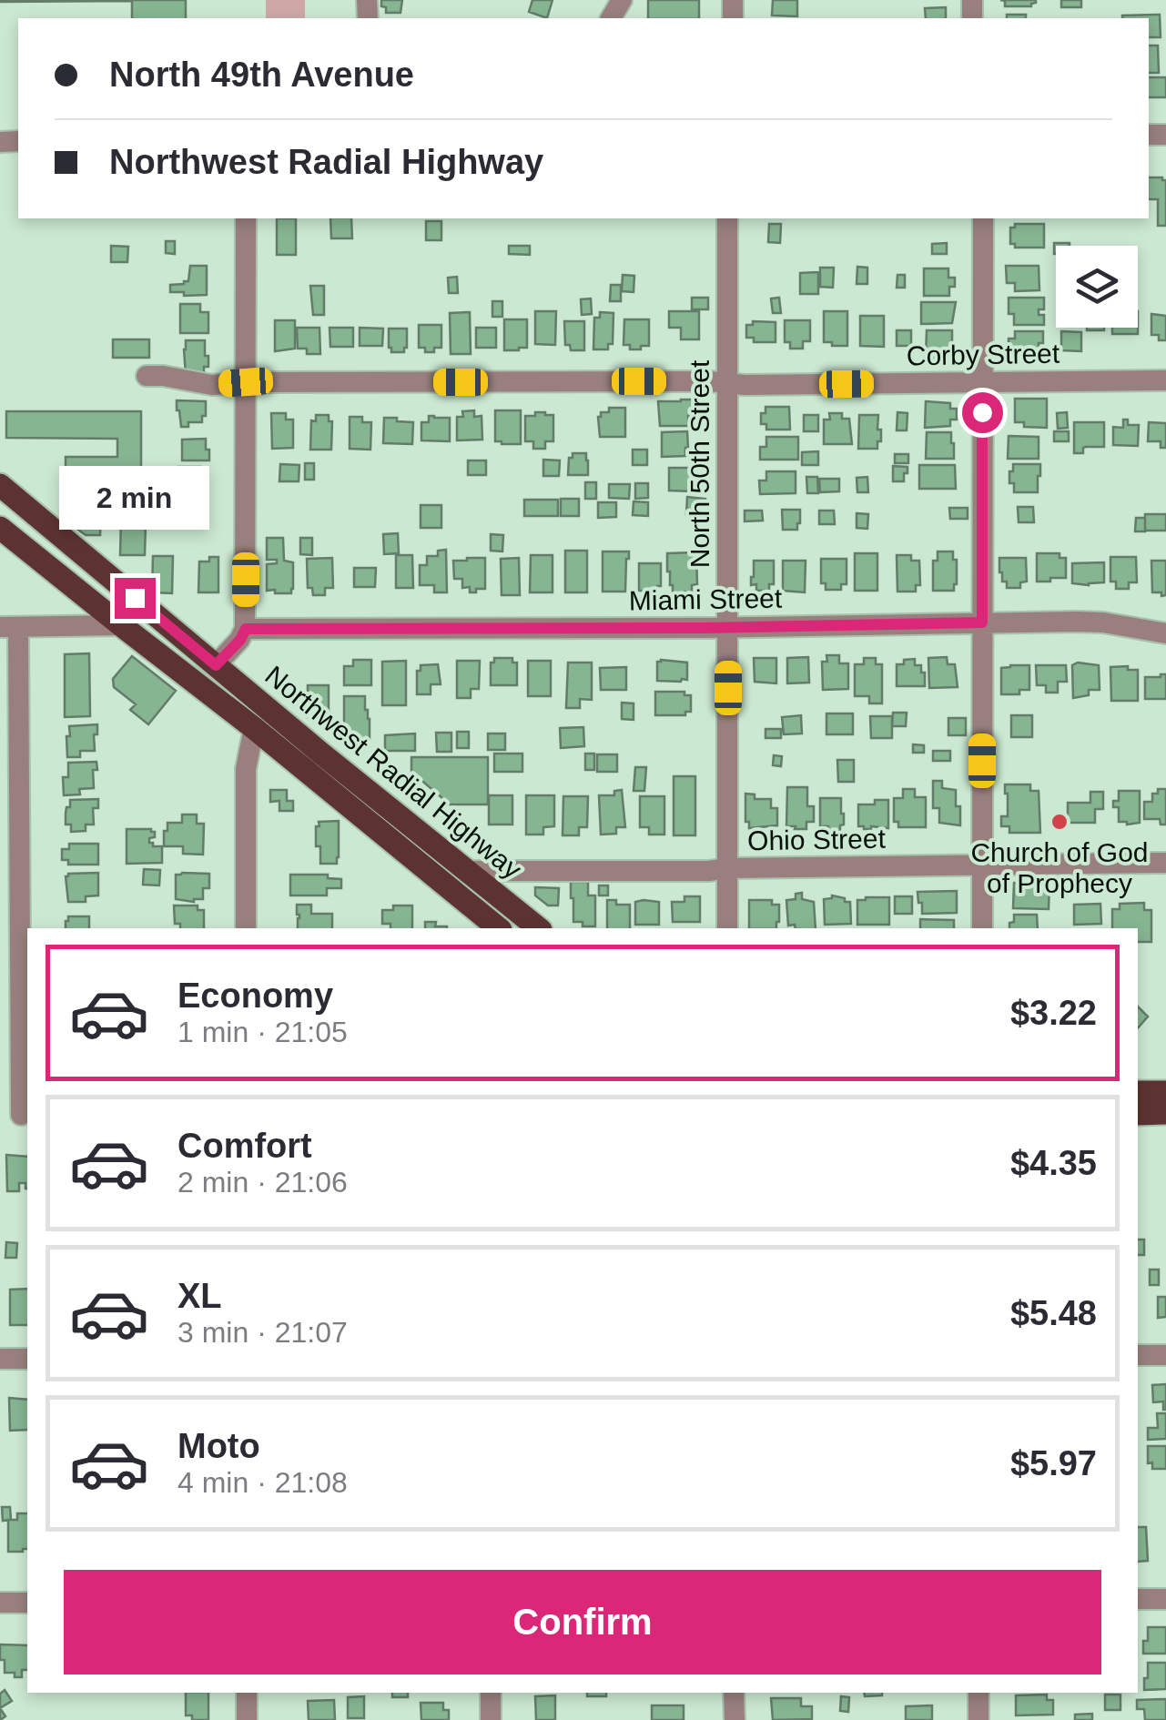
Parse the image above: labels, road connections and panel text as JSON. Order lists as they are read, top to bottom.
{
  "streets": {
    "main road": ["Northwest Radial Highway"],
    "street": [
      "Corby Street",
      "North 50th Street",
      "Miami Street",
      "Ohio Street"
    ]
  },
  "crossings": [
    ["Corby Street", "North 50th Street"],
    ["North 50th Street", "Miami Street"],
    ["North 50th Street", "Ohio Street"],
    ["Northwest Radial Highway", "Ohio Street"]
  ],
  "places": ["Church of God of Prophecy"],
  "page": {
    "banner": ["North 49th Avenue", "Northwest Radial Highway"],
    "bubble": "2 min",
    "list": [
      {
        "name": "Economy",
        "note": "1 min · 21:05",
        "value": "$3.22"
      },
      {
        "name": "Comfort",
        "note": "2 min · 21:06",
        "value": "$4.35"
      },
      {
        "name": "XL",
        "note": "3 min · 21:07",
        "value": "$5.48"
      },
      {
        "name": "Moto",
        "note": "4 min · 21:08",
        "value": "$5.97"
      }
    ],
    "buttons": "Confirm"
  }
}
